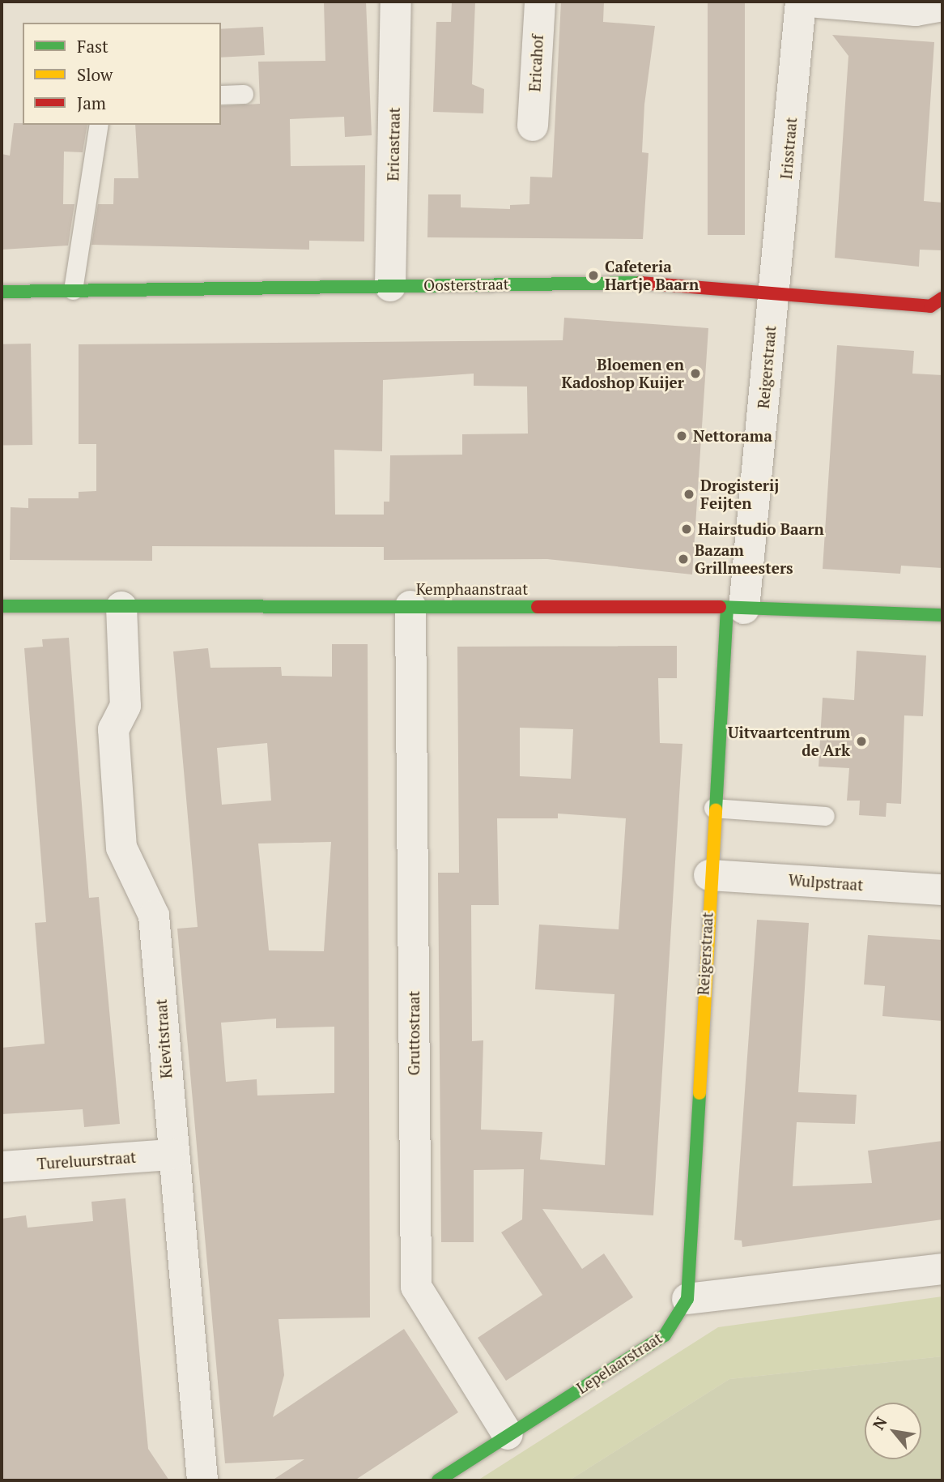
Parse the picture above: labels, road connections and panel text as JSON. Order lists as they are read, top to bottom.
{
  "streets": {
    "street": [
      "Ericahof",
      "Ericastraat",
      "Irisstraat",
      "Oosterstraat",
      "Reigerstraat",
      "Kemphaanstraat",
      "Wulpstraat",
      "Gruttostraat",
      "Kievitstraat",
      "Tureluurstraat",
      "Lepelaarstraat"
    ]
  },
  "crossings": [
    ["Ericastraat", "Oosterstraat"],
    ["Irisstraat", "Oosterstraat"],
    ["Irisstraat", "Reigerstraat"],
    ["Oosterstraat", "Reigerstraat"],
    ["Reigerstraat", "Kemphaanstraat"],
    ["Reigerstraat", "Wulpstraat"],
    ["Reigerstraat", "Lepelaarstraat"],
    ["Kemphaanstraat", "Gruttostraat"],
    ["Kemphaanstraat", "Kievitstraat"],
    ["Gruttostraat", "Lepelaarstraat"],
    ["Kievitstraat", "Tureluurstraat"]
  ],
  "places": [
    "Cafeteria Hartje Baarn",
    "Bloemen en Kadoshop Kuijer",
    "Nettorama",
    "Drogisterij Feijten",
    "Hairstudio Baarn",
    "Bazam Grillmeesters",
    "Uitvaartcentrum de Ark"
  ],
  "legend": ["Fast", "Slow", "Jam"],
  "north": "top left"
}
